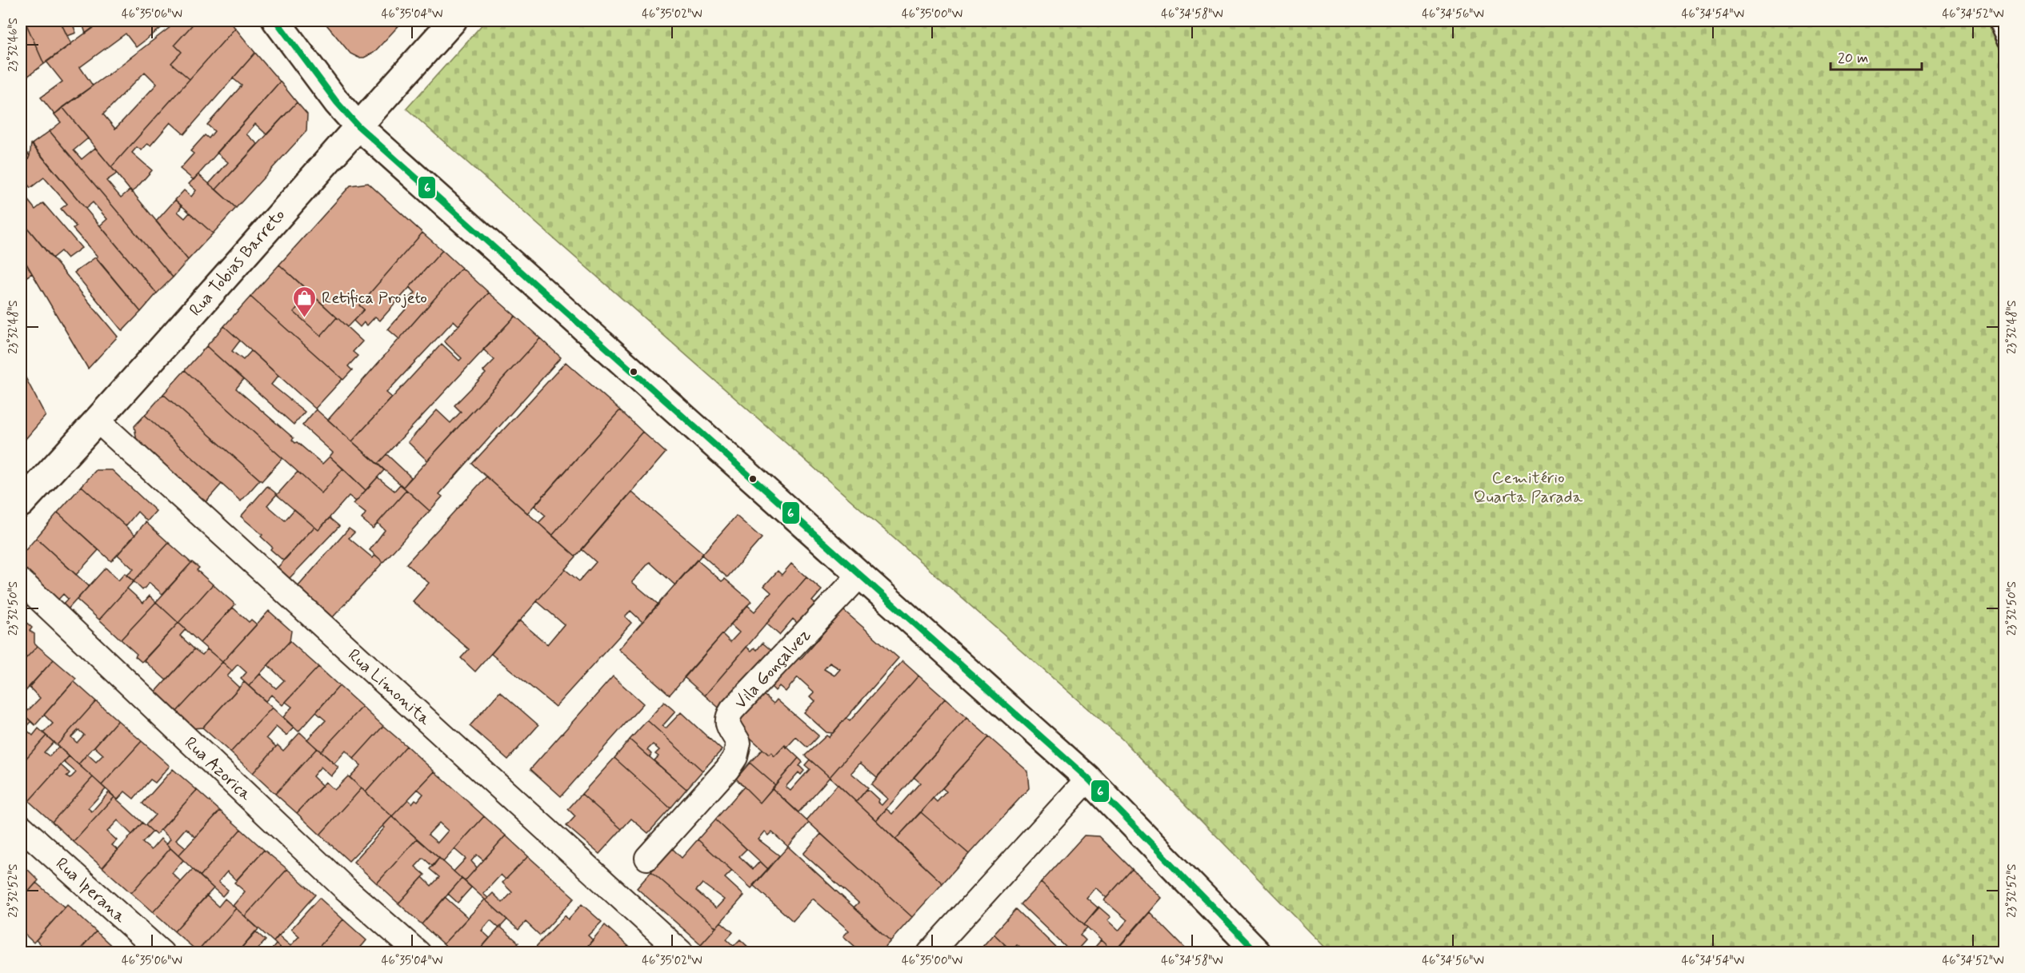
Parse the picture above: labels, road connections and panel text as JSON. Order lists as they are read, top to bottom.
{
  "streets": {
    "main road": ["Rua Tobias Barreto"],
    "street": [
      "Vila Gonçalvez",
      "Rua Limonita",
      "Rua Azorica",
      "Rua Iperana"
    ]
  },
  "crossings": [
    ["Rua Tobias Barreto", "Rua Limonita"]
  ],
  "parks": ["Cemitério Quarta Parada"],
  "places": {
    "shop": ["Retifica Projeto"]
  },
  "lines": ["transit line 6"],
  "scale_bar": "20 m",
  "coordinates": [
    "46°35'06\"W",
    "46°35'04\"W",
    "46°35'02\"W",
    "46°35'00\"W",
    "46°34'58\"W",
    "46°34'56\"W",
    "46°34'54\"W",
    "46°34'52\"W",
    "23°32'46\"S",
    "23°32'48\"S",
    "23°32'50\"S",
    "23°32'52\"S"
  ]
}
